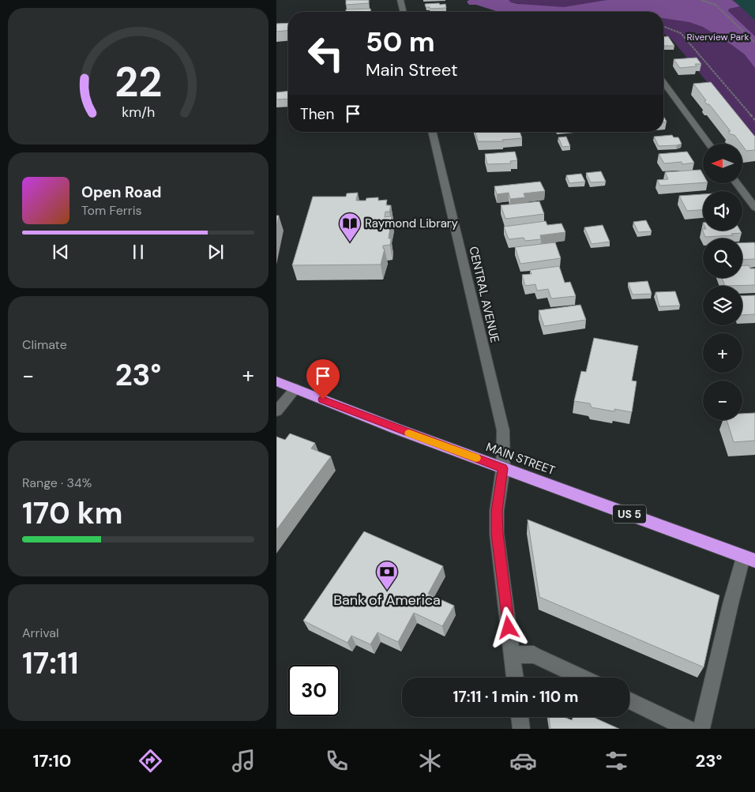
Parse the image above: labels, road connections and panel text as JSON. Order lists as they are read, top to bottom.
{
  "streets": {
    "highway": ["MAIN STREET", "US 5"],
    "street": ["CENTRAL AVENUE"]
  },
  "crossings": [
    ["CENTRAL AVENUE", "MAIN STREET"]
  ],
  "parks": ["Riverview Park"],
  "places": {
    "library": ["Raymond Library"],
    "bank": ["Bank of America"]
  },
  "north": "left",
  "page": {
    "turn": ["50 m", "Main Street"],
    "then": "Then",
    "map_buttons": ["+", "−"],
    "song": ["Open Road", "Tom Ferris"],
    "tile": [
      "Climate",
      ["Range · 34%", "170 km"],
      ["Arrival", "17:11"]
    ],
    "heat": ["−", "23°", "+"],
    "limit": "30",
    "trip": "17:11 · 1 min · 110 m",
    "tabs": ["17:10", "23°"],
    "gauge": ["22", "km/h"]
  }
}
